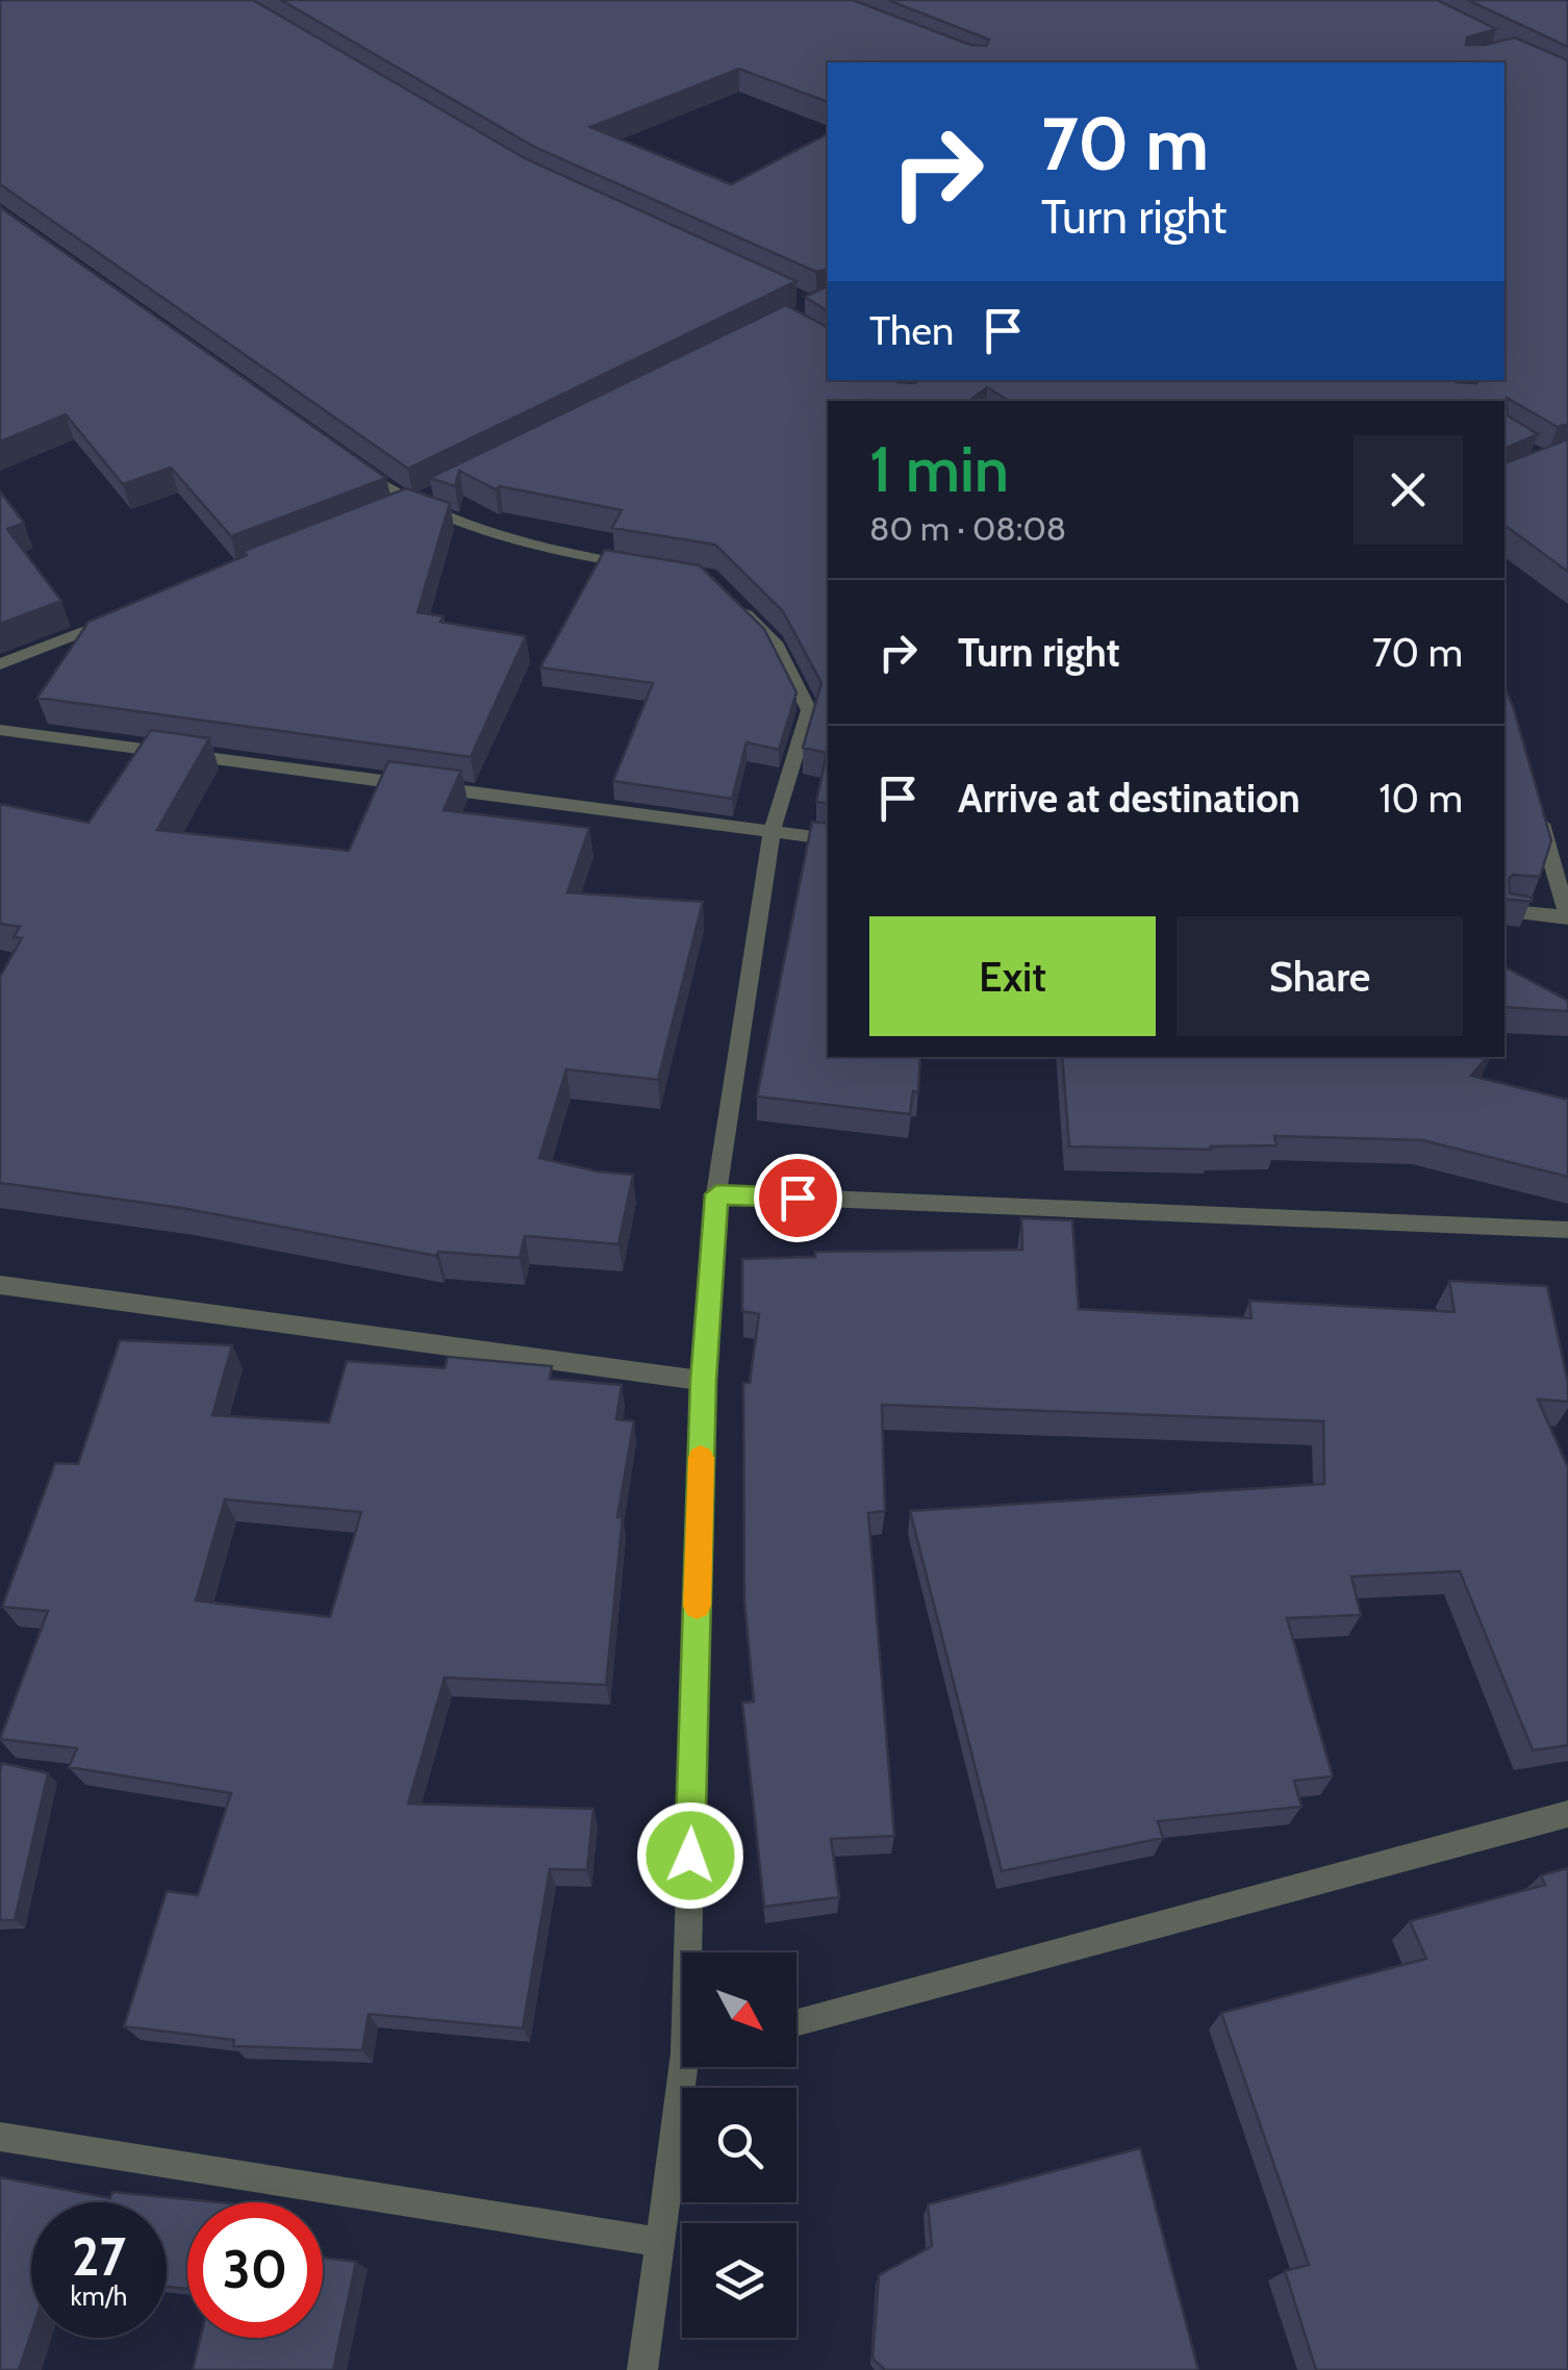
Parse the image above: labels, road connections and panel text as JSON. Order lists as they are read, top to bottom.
{
  "north": "bottom right",
  "page": {
    "turn": ["70 m", "Turn right"],
    "then": "Then",
    "heading": ["1 min", "80 m · 08:08"],
    "list": [
      {
        "name": "Turn right",
        "value": "70 m"
      },
      {
        "name": "Arrive at destination",
        "value": "10 m"
      }
    ],
    "buttons": ["Exit", "Share"],
    "speed": "27 km/h",
    "limit": "30"
  }
}
